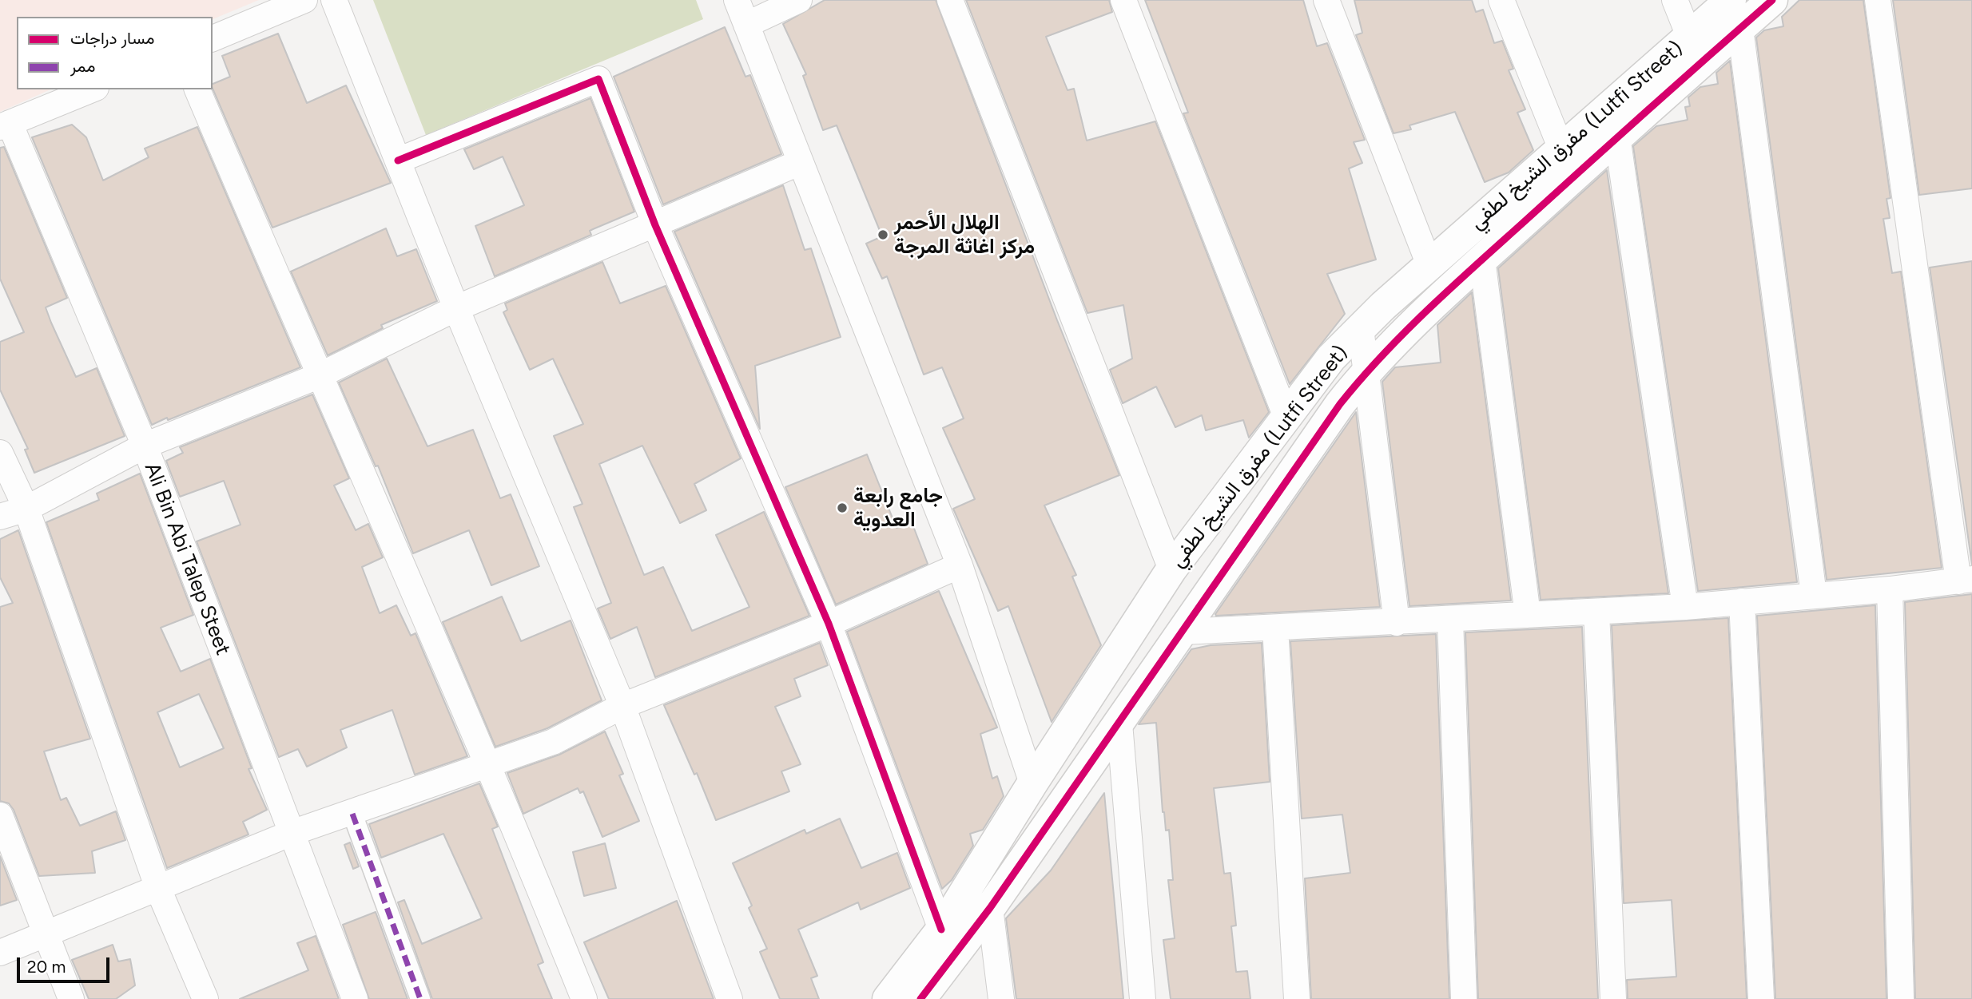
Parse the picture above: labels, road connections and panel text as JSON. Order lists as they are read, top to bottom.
{
  "streets": {
    "street": ["مفرق الشيخ لطفي (Lutfi Street)", "Ali Bin Abi Talep Steet"]
  },
  "places": ["الهلال الأحمر مركز اغاثة المرجة", "جامع رابعة العدوية"],
  "legend": ["مسار دراجات", "ممر"],
  "scale_bar": "20 m"
}
